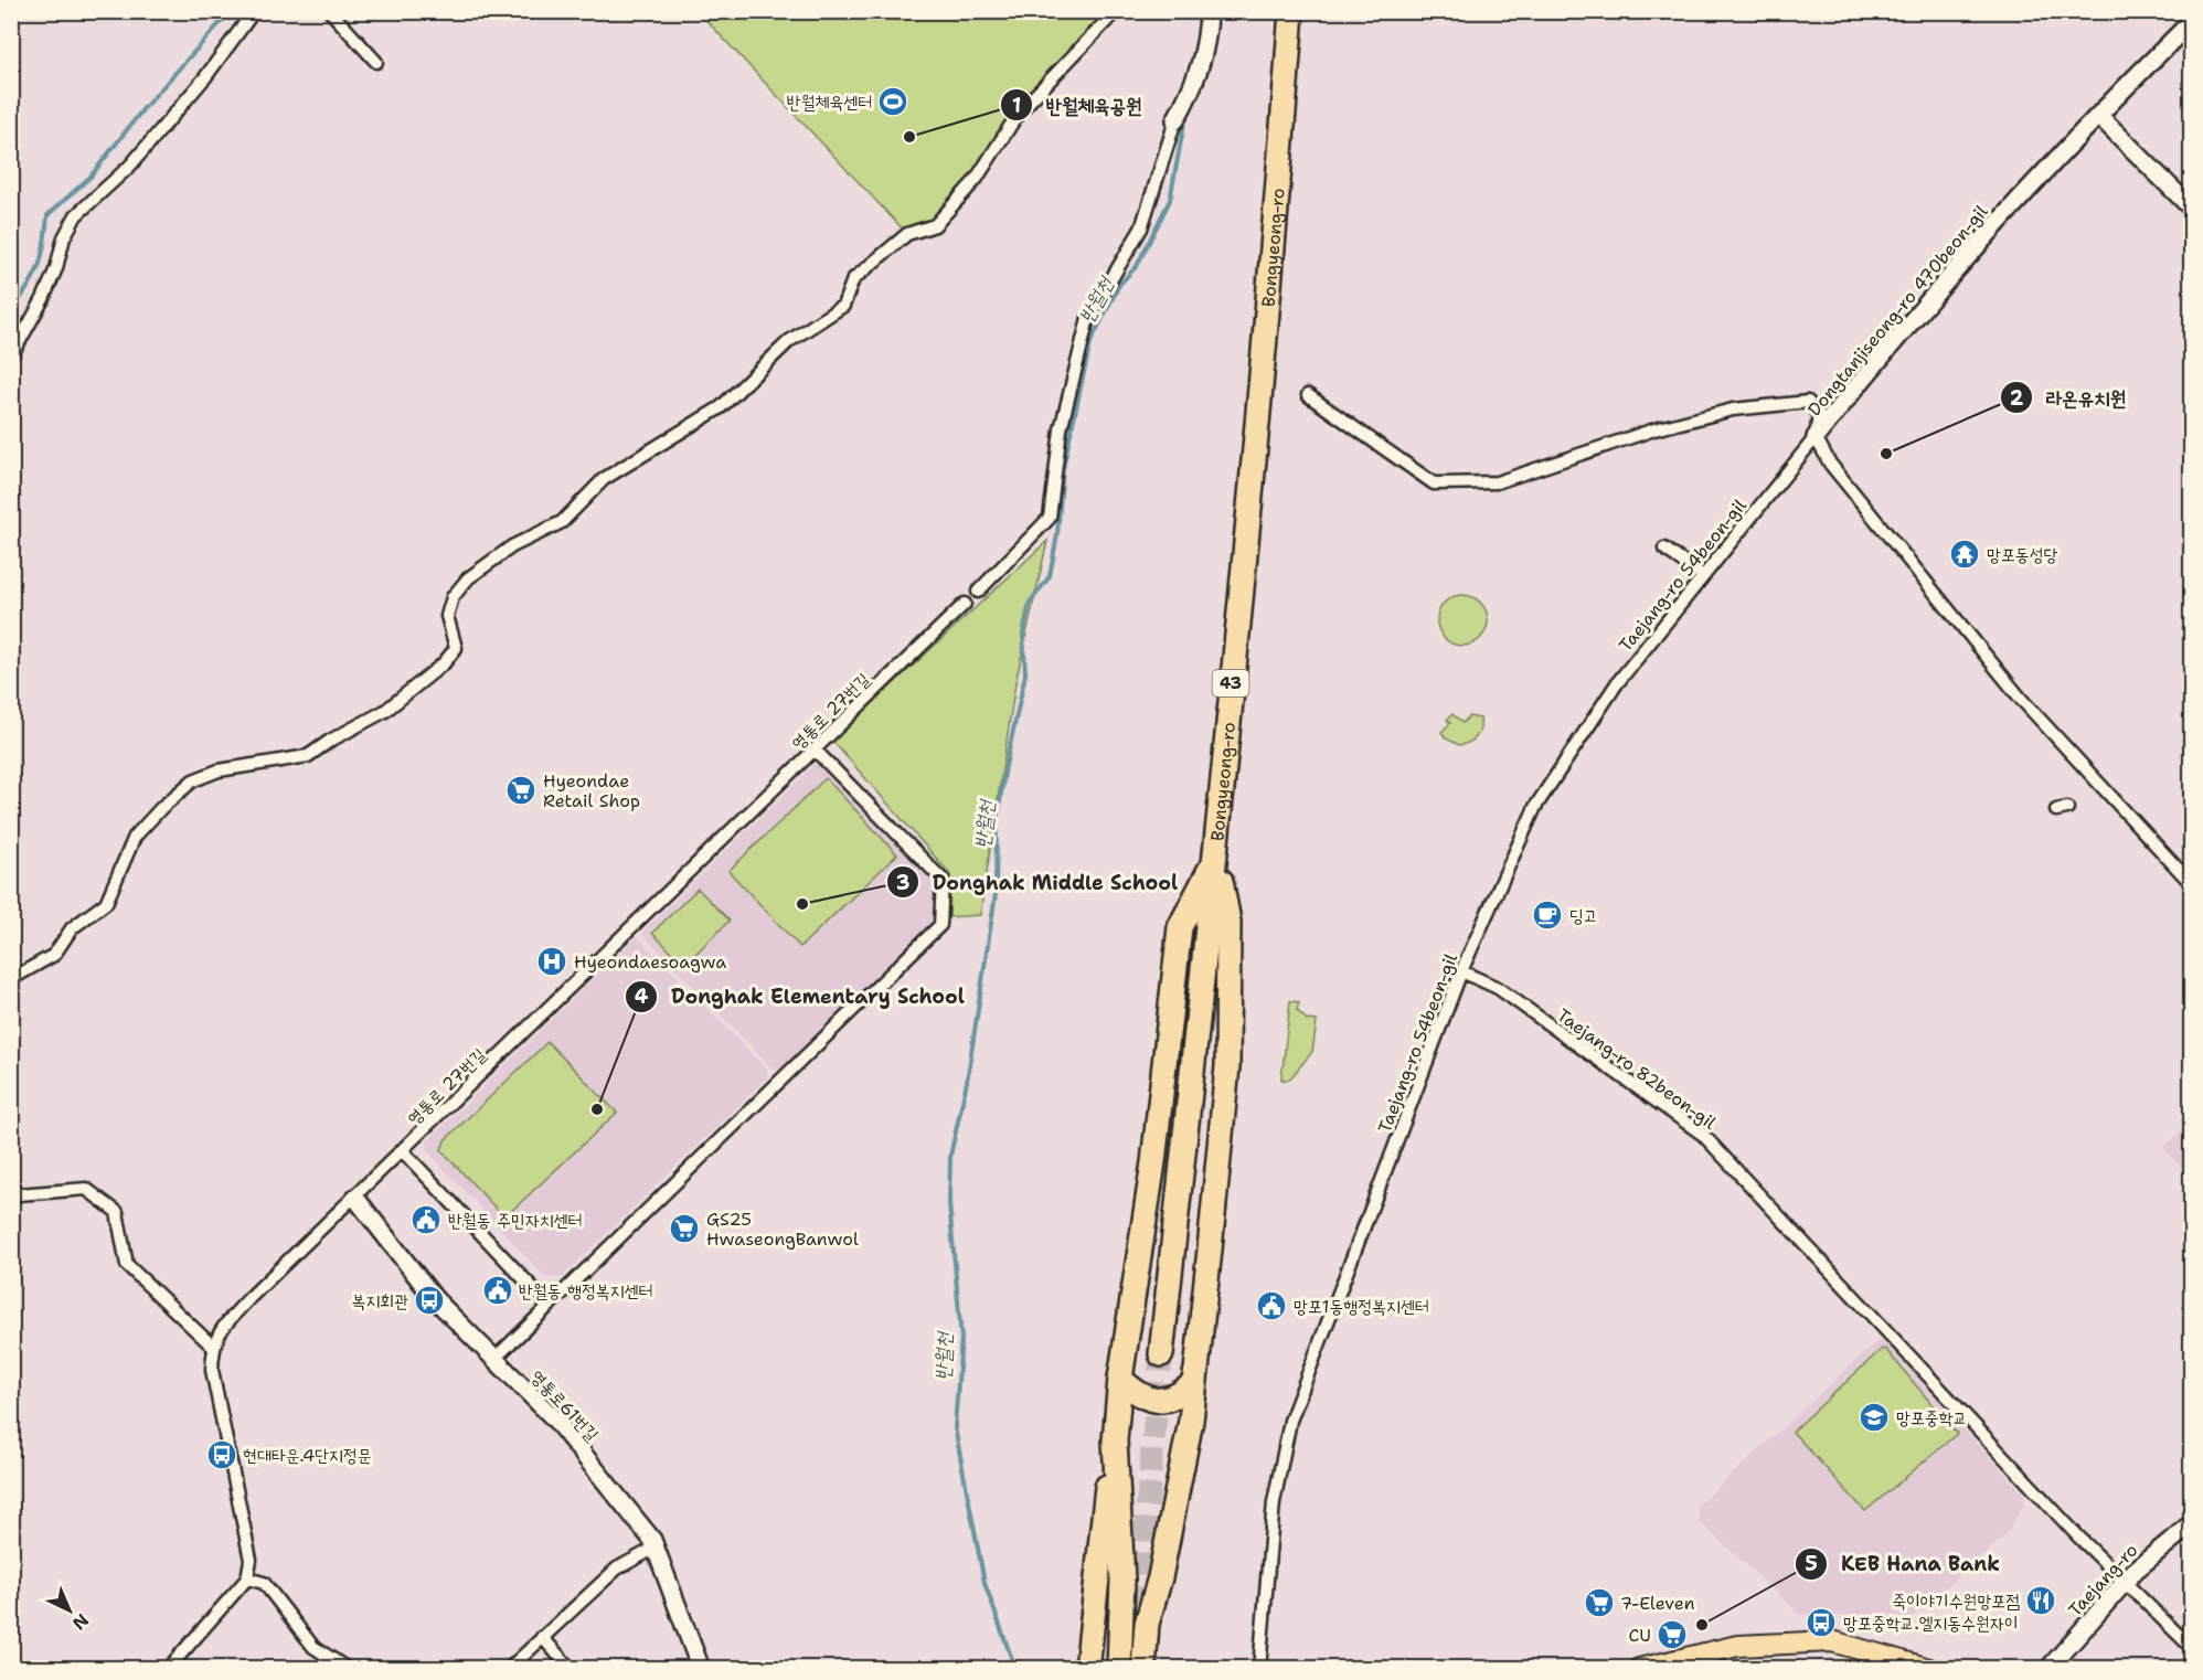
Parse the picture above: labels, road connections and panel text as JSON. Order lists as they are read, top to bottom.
{
  "streets": {
    "highway": ["Bongyeong-ro", "43"],
    "street": [
      "Dongtanjiseong-ro 470beon-gil",
      "Taejang-ro 54beon-gil",
      "영통로 27번길",
      "Taejang-ro 82beon-gil",
      "영통로61번길",
      "Taejang-ro"
    ]
  },
  "crossings": [
    ["Dongtanjiseong-ro 470beon-gil", "Taejang-ro 54beon-gil"],
    ["Taejang-ro 54beon-gil", "Taejang-ro 82beon-gil"],
    ["영통로 27번길", "영통로61번길"],
    ["Taejang-ro 82beon-gil", "Taejang-ro"]
  ],
  "water": ["반월천"],
  "places": {
    "sports": ["반월체육센터"],
    "other": [
      "반월체육공원",
      "라온유치원",
      "Donghak Middle School",
      "Donghak Elementary School",
      "KEB Hana Bank"
    ],
    "temple": ["망포동성당"],
    "supermarket": [
      "Hyeondae Retail Shop",
      "GS25 HwaseongBanwol",
      "7-Eleven",
      "CU"
    ],
    "cafe": ["딩고"],
    "hospital": ["Hyeondaesoagwa"],
    "public building": ["반월동 주민자치센터", "반월동 행정복지센터", "망포1동행정복지센터"],
    "bus stop": ["복지회관", "현대타운.4단지정문", "망포중학교.엘지동수원자이"],
    "school or university": ["망포중학교"],
    "restaurant": ["죽이야기수원망포점"]
  },
  "north": "bottom right"
}
